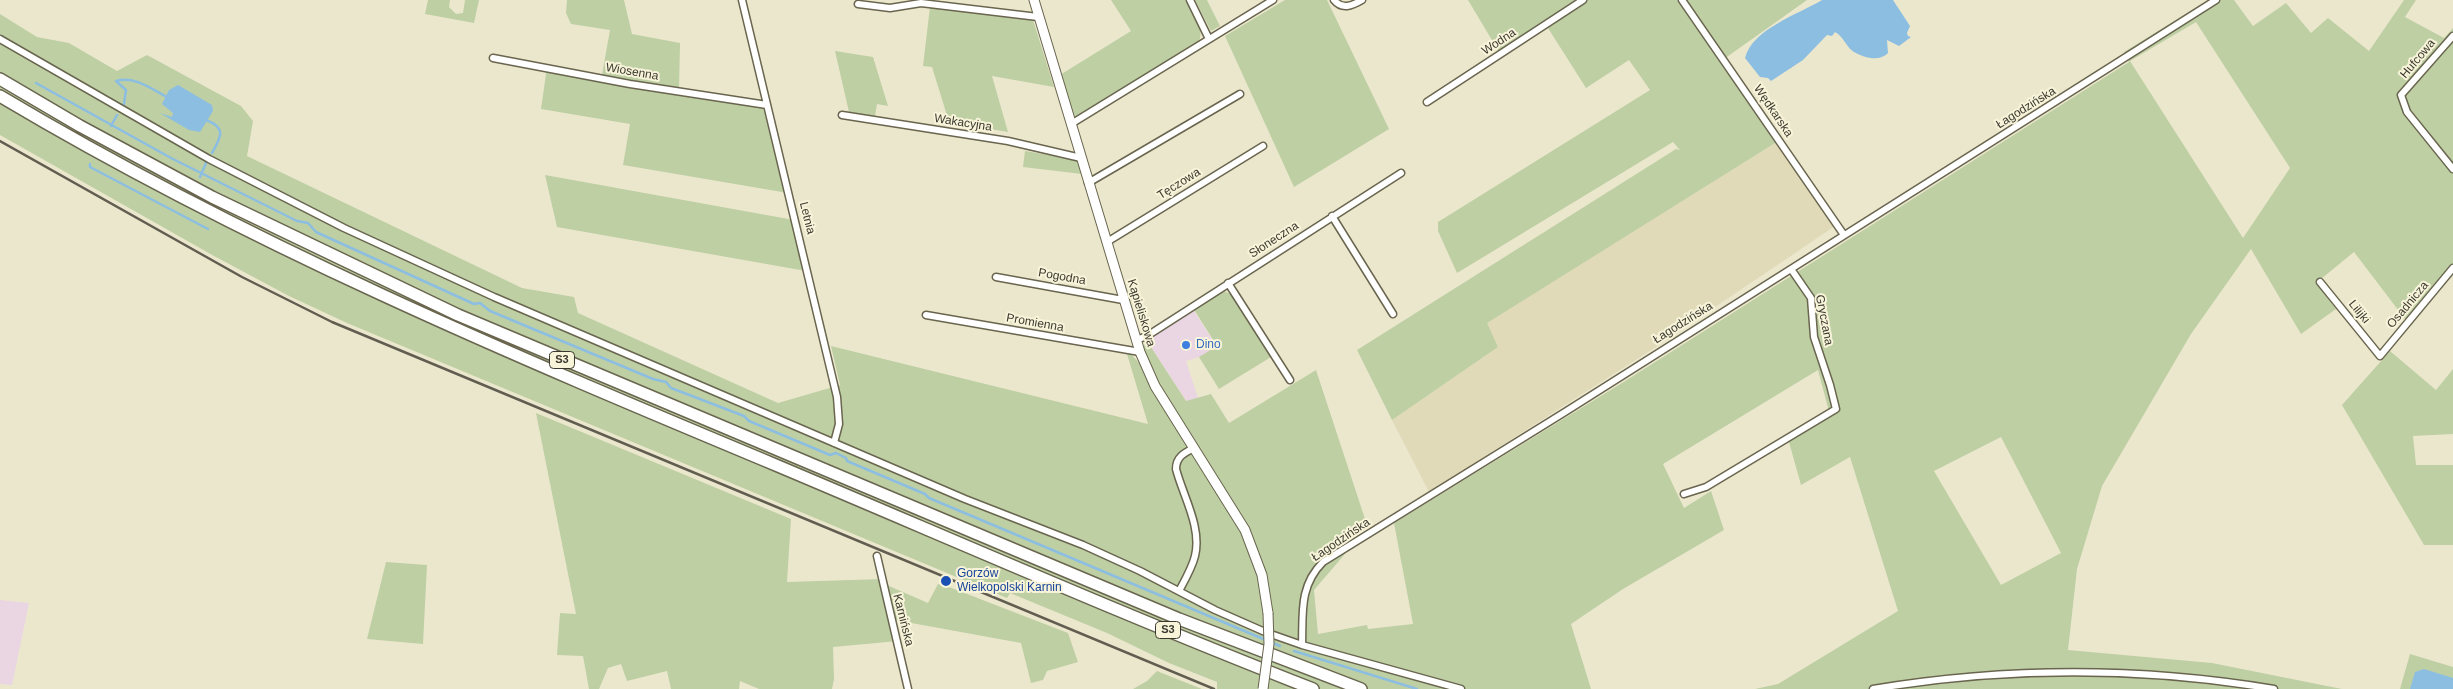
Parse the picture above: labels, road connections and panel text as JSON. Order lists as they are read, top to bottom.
{
  "streets": {
    "highway": ["S3"],
    "street": [
      "Wodna",
      "Hufcowa",
      "Wiosenna",
      "Łagodzińska",
      "Wędkarska",
      "Wakacyjna",
      "Tęczowa",
      "Letnia",
      "Słoneczna",
      "Pogodna",
      "Osadnicza",
      "Lilijki",
      "Kąpieliskowa",
      "Gryczana",
      "Promienna",
      "Karnińska"
    ]
  },
  "crossings": [
    ["Wiosenna", "Letnia"],
    ["Łagodzińska", "Wędkarska"],
    ["Łagodzińska", "Gryczana"],
    ["Wakacyjna", "Kąpieliskowa"],
    ["Tęczowa", "Kąpieliskowa"],
    ["Słoneczna", "Kąpieliskowa"],
    ["Pogodna", "Kąpieliskowa"],
    ["Osadnicza", "Lilijki"],
    ["Kąpieliskowa", "Promienna"]
  ],
  "places": ["Dino", "Gorzów Wielkopolski Karnin"]
}
